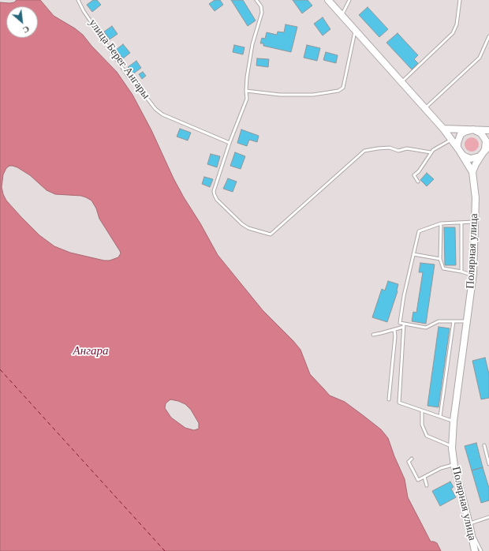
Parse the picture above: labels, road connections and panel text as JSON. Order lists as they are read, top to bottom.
{
  "streets": {
    "main road": ["Полярная улица"],
    "lane": ["улица Берег Ангары"]
  },
  "water": ["Ангара"],
  "north": "bottom right"
}
